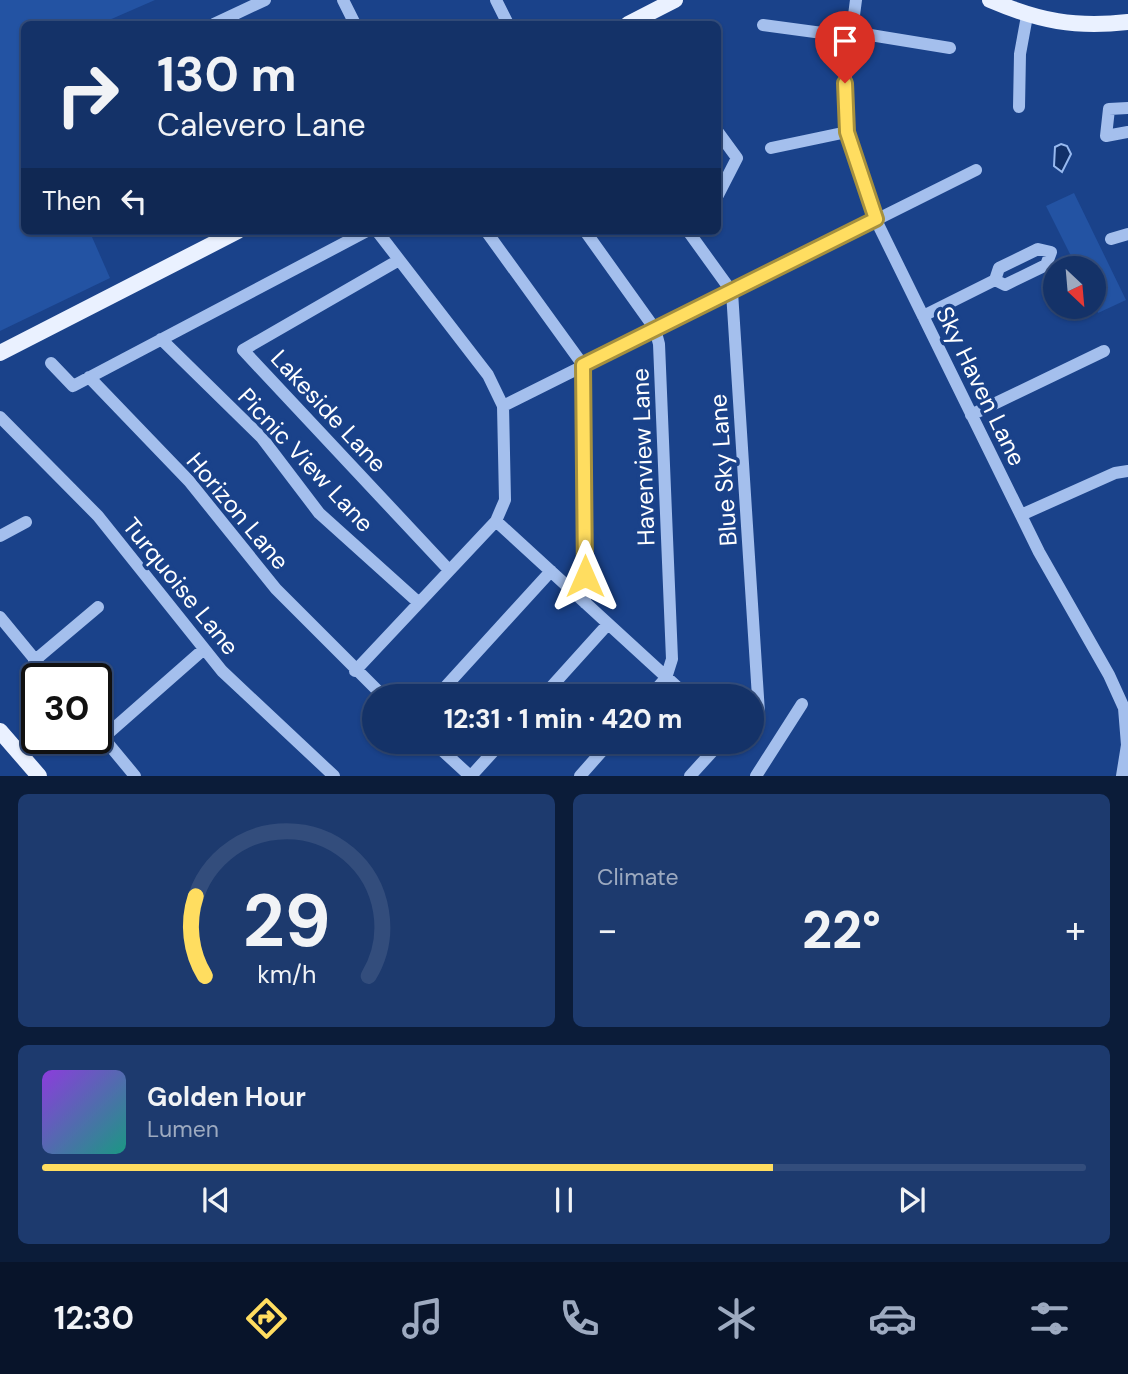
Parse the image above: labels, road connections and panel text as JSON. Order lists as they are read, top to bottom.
{
  "streets": {
    "street": [
      "Sky Haven Lane",
      "Lakeside Lane",
      "Havenview Lane",
      "Picnic View Lane",
      "Blue Sky Lane",
      "Horizon Lane",
      "Turquoise Lane"
    ]
  },
  "north": "bottom right",
  "page": {
    "turn": ["130 m", "Calevero Lane"],
    "then": "Then",
    "limit": "30",
    "trip": "12:31 · 1 min · 420 m",
    "tile": "Climate",
    "heat": ["−", "22°", "+"],
    "song": ["Golden Hour", "Lumen"],
    "tabs": "12:30",
    "gauge": ["29", "km/h"]
  }
}
